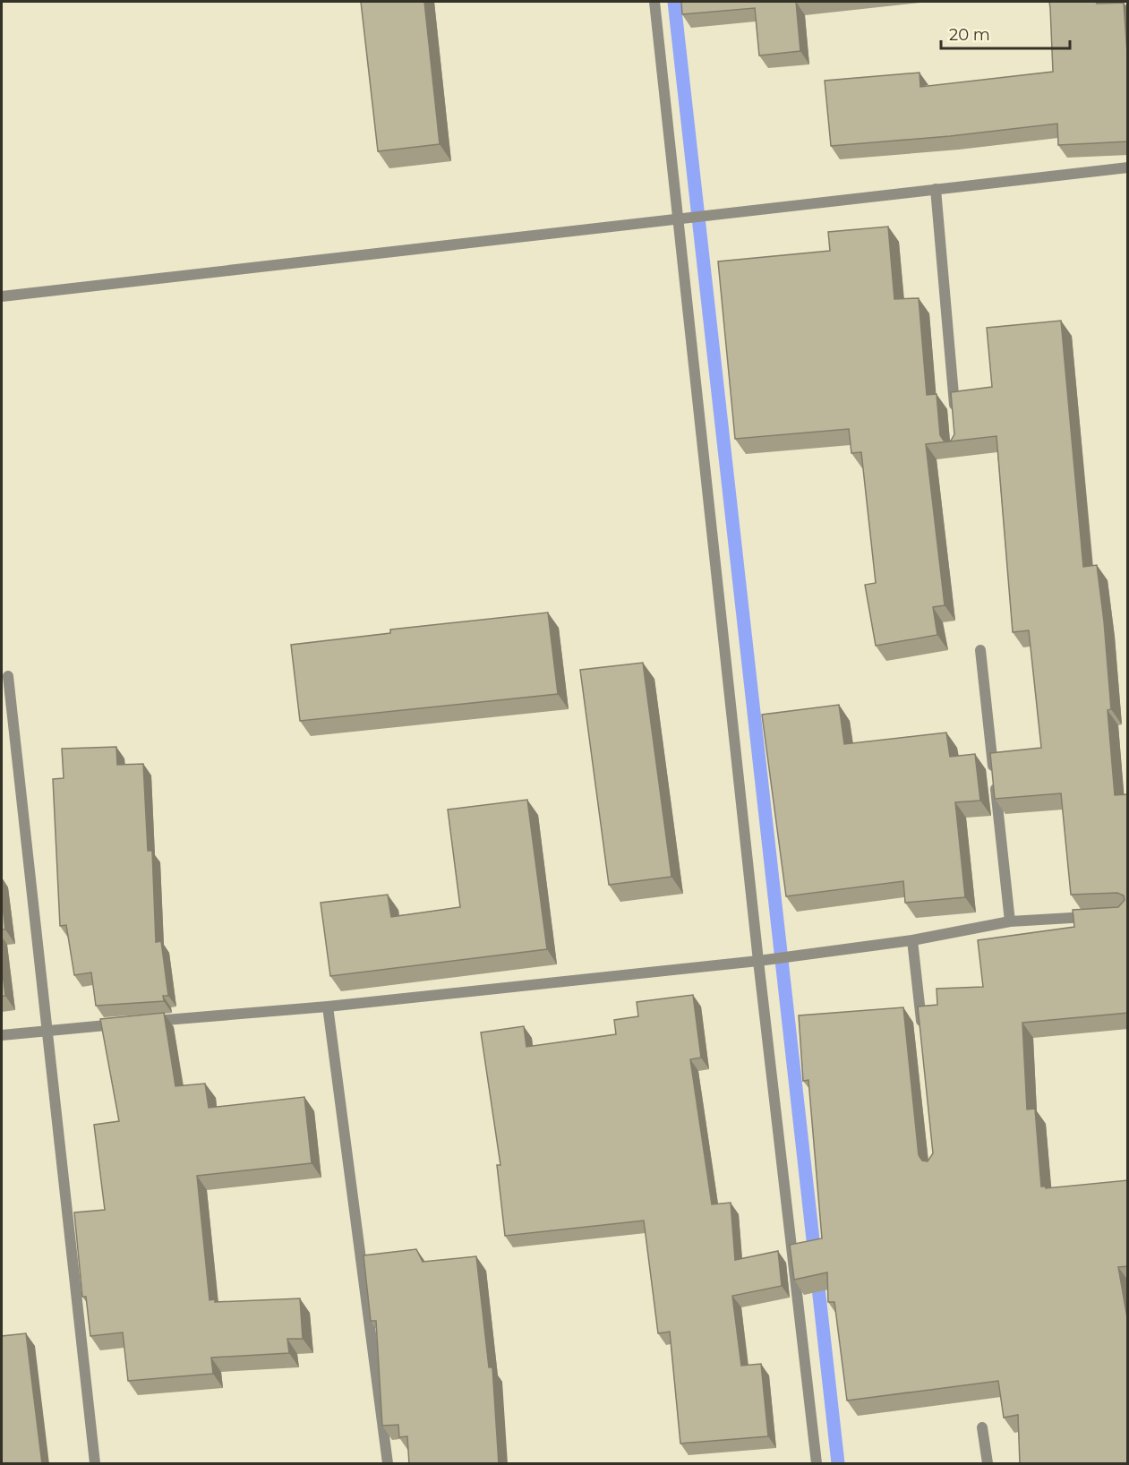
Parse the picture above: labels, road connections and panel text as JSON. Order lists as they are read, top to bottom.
{
  "scale_bar": "20 m"
}
